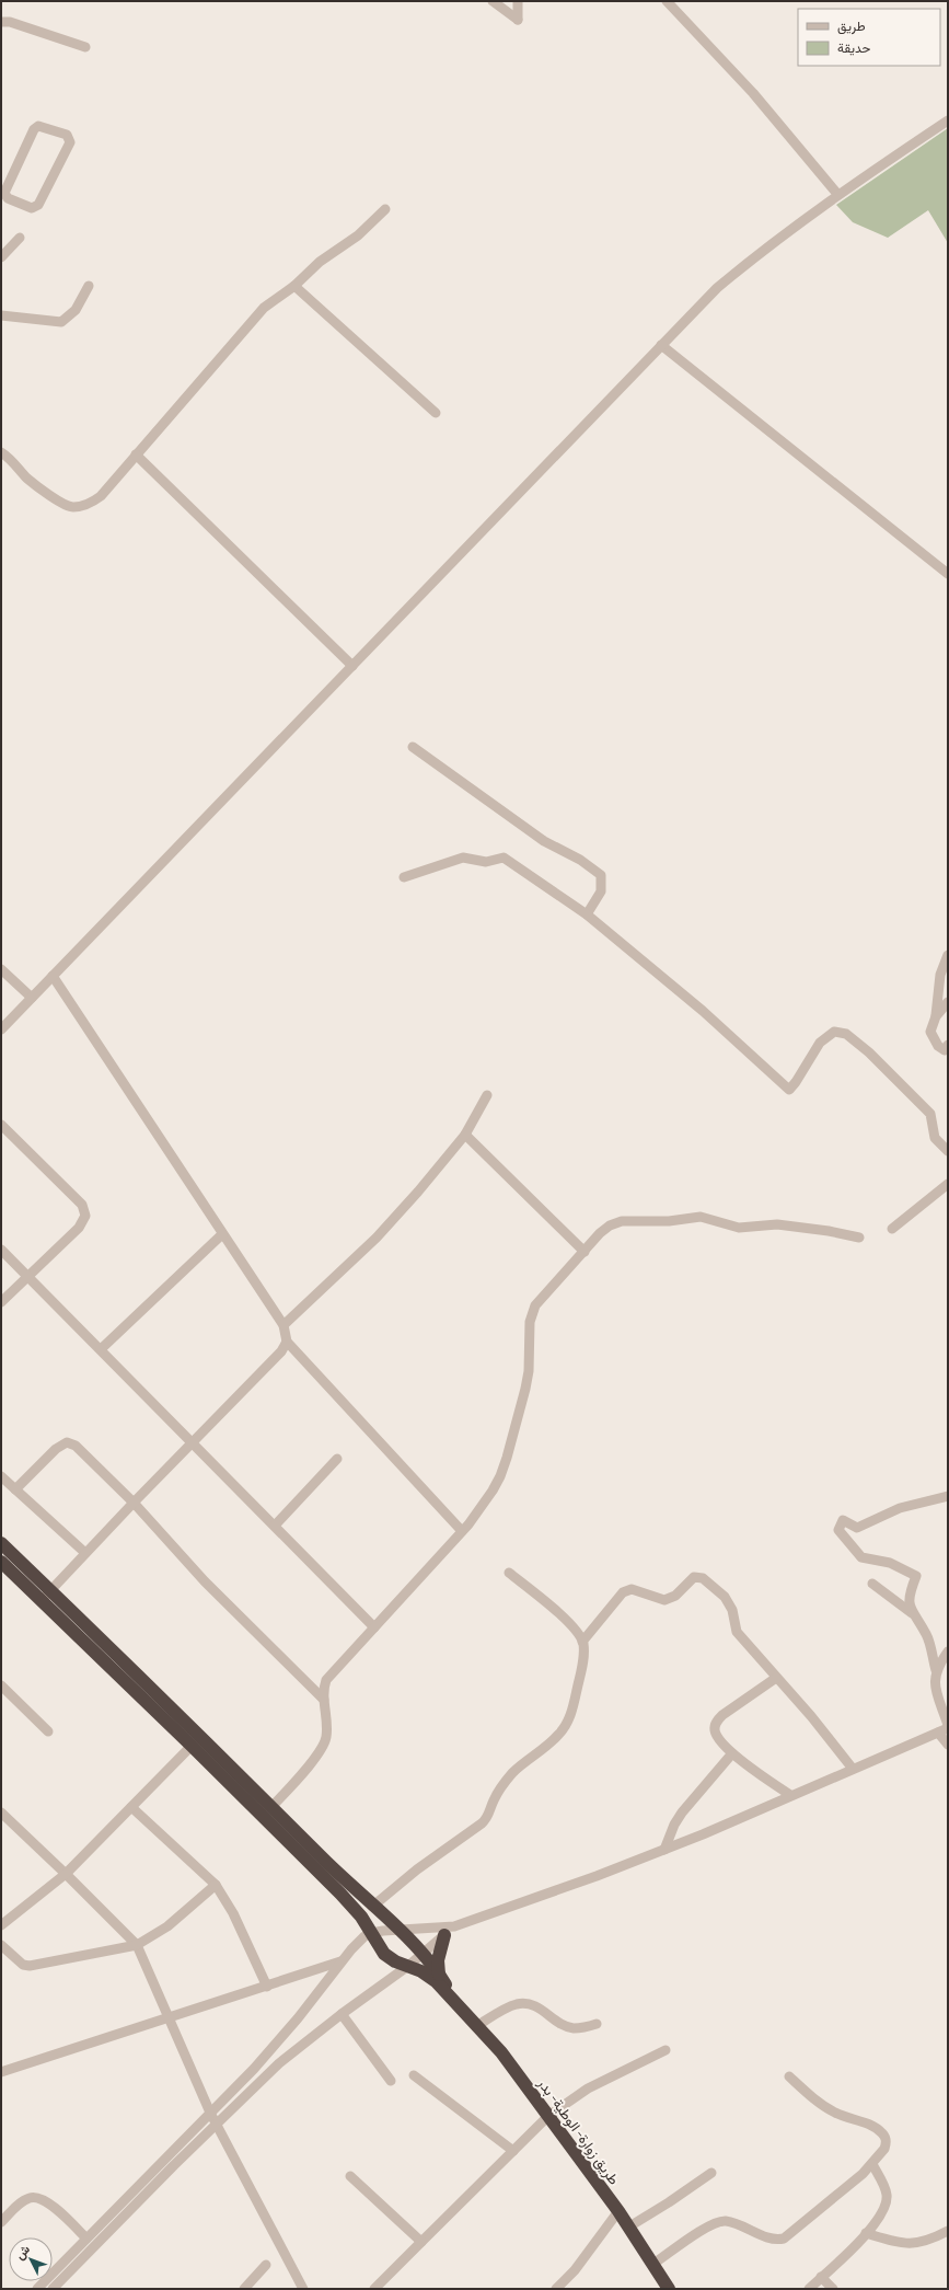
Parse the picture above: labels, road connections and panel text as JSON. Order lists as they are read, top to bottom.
{
  "streets": {
    "highway": ["طريق زوارة- الوطية- بدر"]
  },
  "legend": ["طريق", "حديقة"],
  "north": "top left"
}
